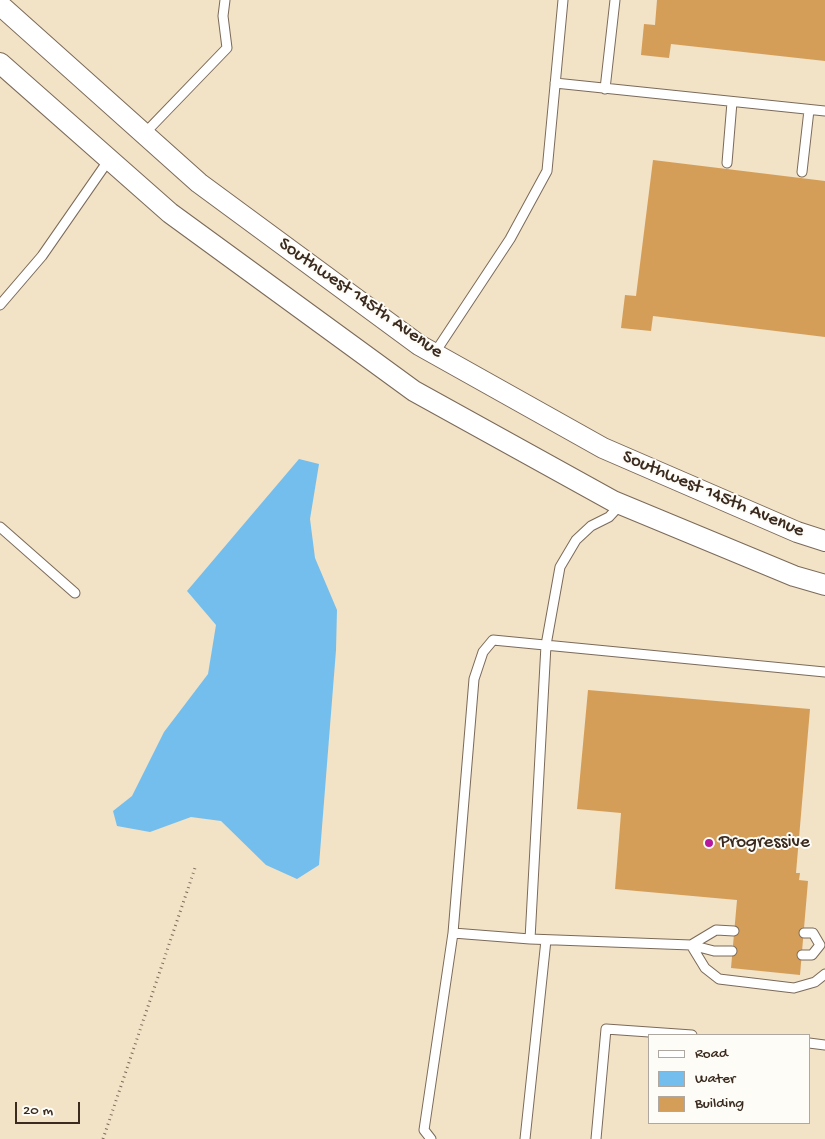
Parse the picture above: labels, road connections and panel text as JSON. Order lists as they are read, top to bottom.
{
  "streets": {
    "street": ["Southwest 145th Avenue"]
  },
  "places": ["Progressive"],
  "legend": ["Road", "Water", "Building"],
  "scale_bar": "20 m"
}
